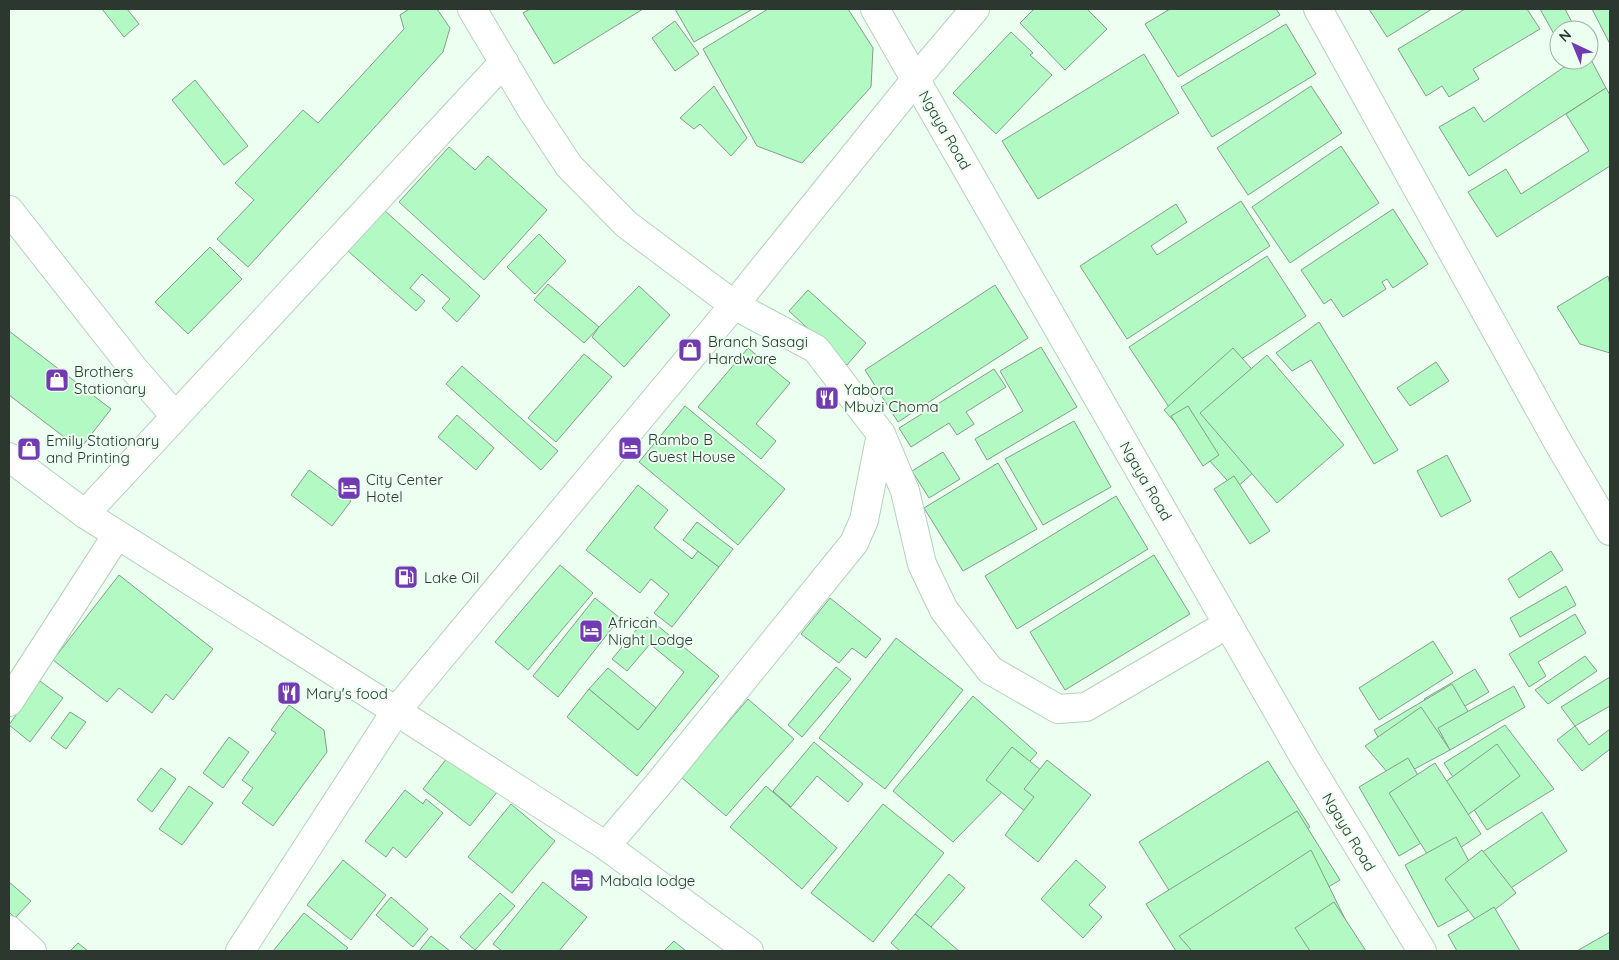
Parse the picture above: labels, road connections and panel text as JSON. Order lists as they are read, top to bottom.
{
  "streets": {
    "street": ["Ngaya Road"]
  },
  "places": {
    "shop": ["Branch Sasagi Hardware", "Brothers Stationary", "Emily Stationary and Printing"],
    "restaurant": ["Yabora Mbuzi Choma", "Mary's food"],
    "hotel": [
      "Rambo B Guest House",
      "City Center Hotel",
      "African Night Lodge",
      "Mabala lodge"
    ],
    "fuel station": ["Lake Oil"]
  },
  "north": "top left"
}
